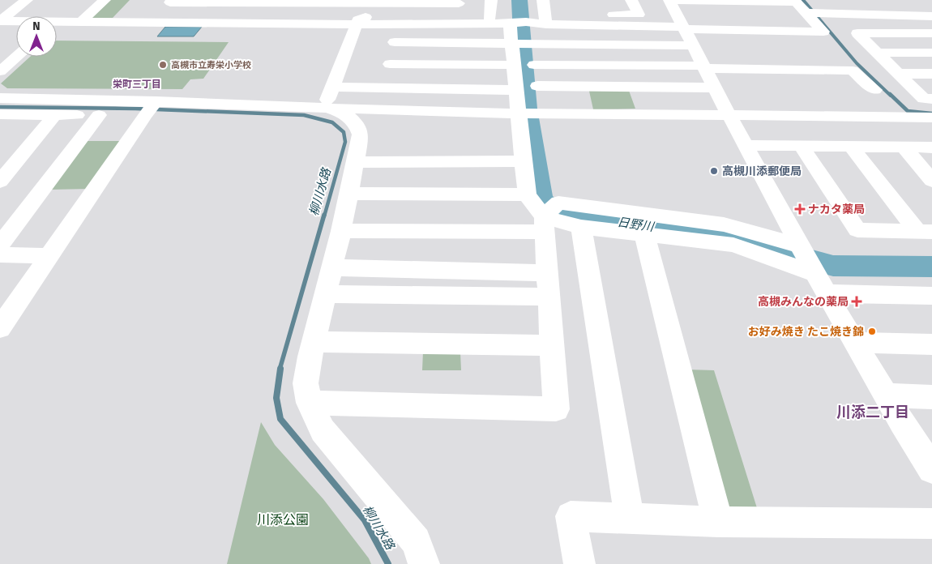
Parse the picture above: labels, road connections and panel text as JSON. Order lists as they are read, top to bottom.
{
  "districts": ["栄町三丁目", "川添二丁目"],
  "water": ["柳川水路", "日野川"],
  "parks": ["川添公園"],
  "places": {
    "other": ["高槻市立寿栄小学校", "高槻川添郵便局", "お好み焼き たこ焼き錦"],
    "health": ["ナカタ薬局", "高槻みんなの薬局"]
  },
  "north": "top"
}
